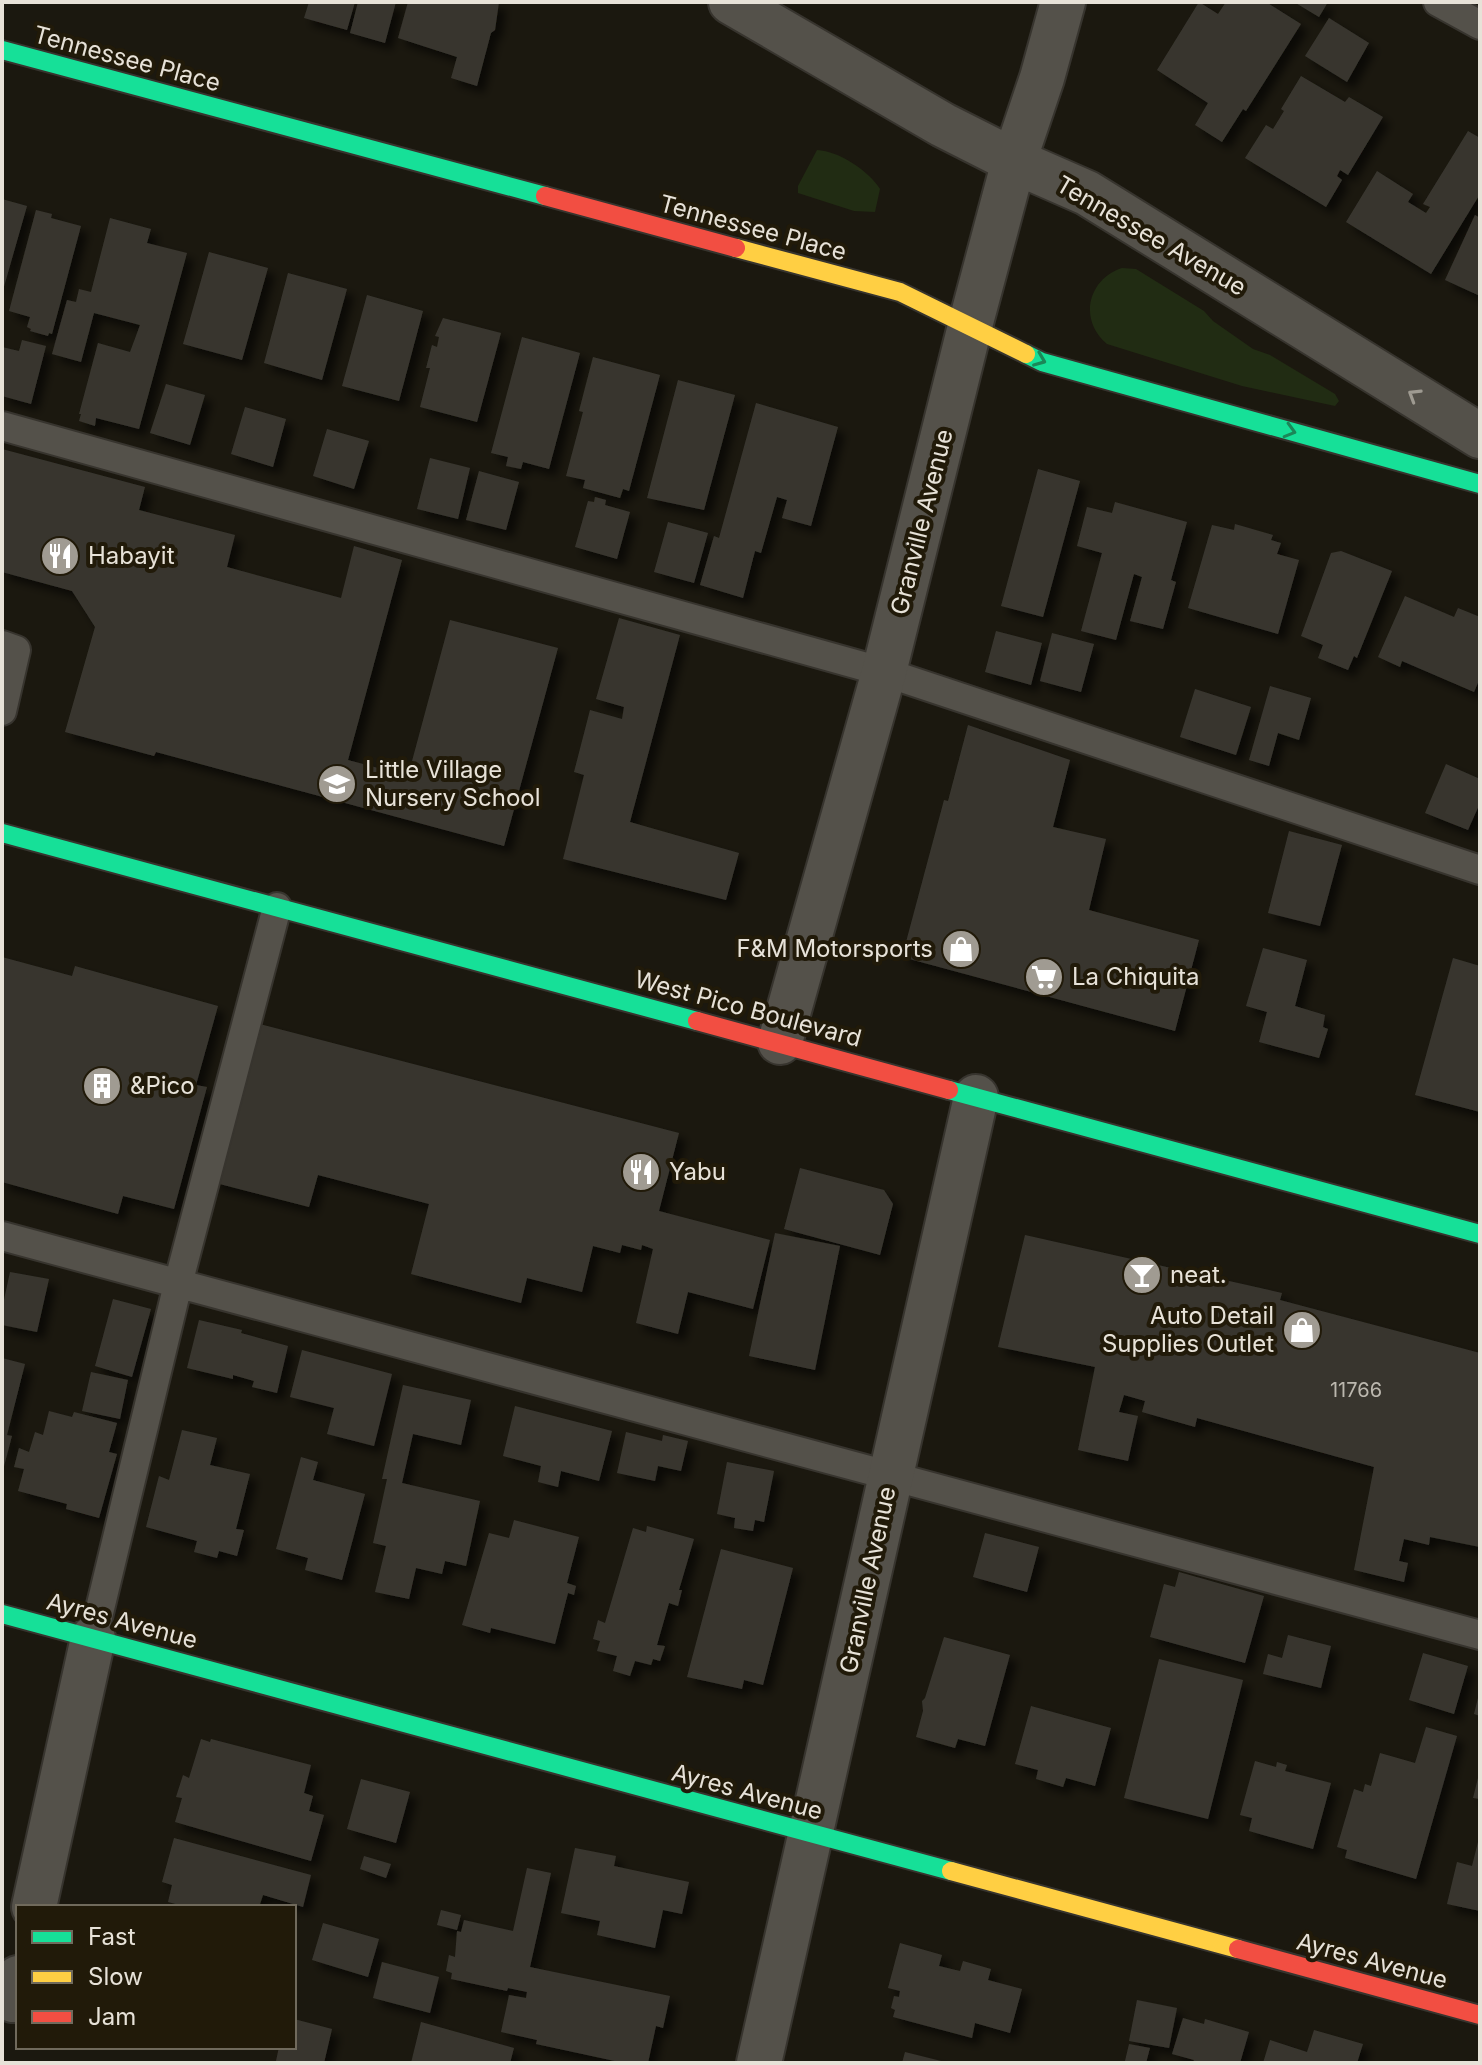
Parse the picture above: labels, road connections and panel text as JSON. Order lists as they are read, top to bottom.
{
  "streets": {
    "street": [
      "Tennessee Place",
      "Tennessee Avenue",
      "Granville Avenue",
      "West Pico Boulevard",
      "Ayres Avenue"
    ]
  },
  "crossings": [
    ["Tennessee Place", "Granville Avenue"],
    ["Tennessee Avenue", "Granville Avenue"],
    ["Granville Avenue", "West Pico Boulevard"],
    ["Granville Avenue", "Ayres Avenue"]
  ],
  "one_way": ["Tennessee Avenue"],
  "places": {
    "restaurant": ["Habayit", "Yabu"],
    "school or university": ["Little Village Nursery School"],
    "shop": ["F&M Motorsports", "Auto Detail Supplies Outlet"],
    "supermarket": ["La Chiquita"],
    "building": ["&Pico"],
    "bar": ["neat."]
  },
  "house_numbers": ["11766"],
  "legend": ["Fast", "Slow", "Jam"]
}
